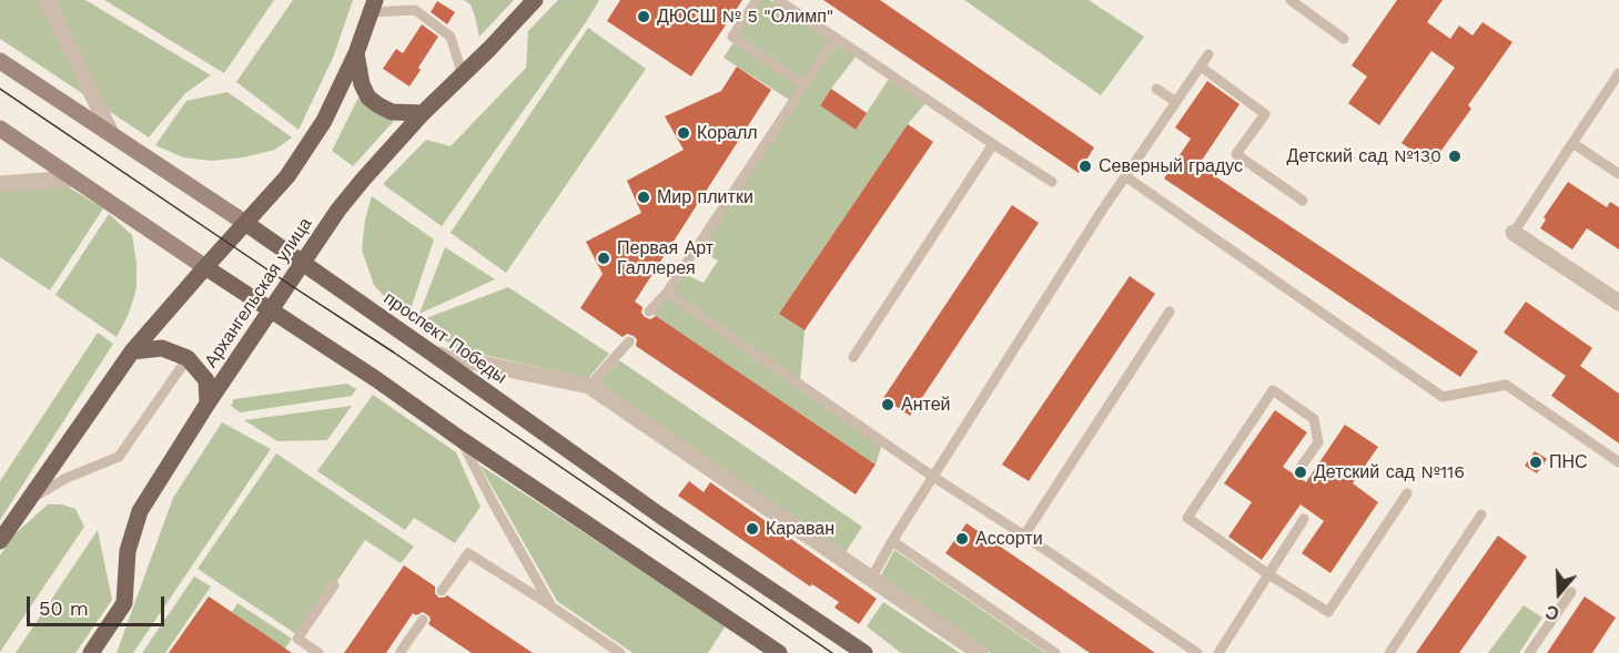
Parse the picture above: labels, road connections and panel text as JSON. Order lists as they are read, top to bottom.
{
  "streets": {
    "main road": ["Архангельская улица", "проспект Победы"]
  },
  "crossings": [
    ["Архангельская улица", "проспект Победы"]
  ],
  "places": [
    "ДЮСШ № 5 \"Олимп\"",
    "Коралл",
    "Детский сад №130",
    "Северный градус",
    "Мир плитки",
    "Первая Арт Галлерея",
    "Антей",
    "ПНС",
    "Детский сад №116",
    "Караван",
    "Ассорти"
  ],
  "scale_bar": "50 m",
  "north": "bottom"
}
